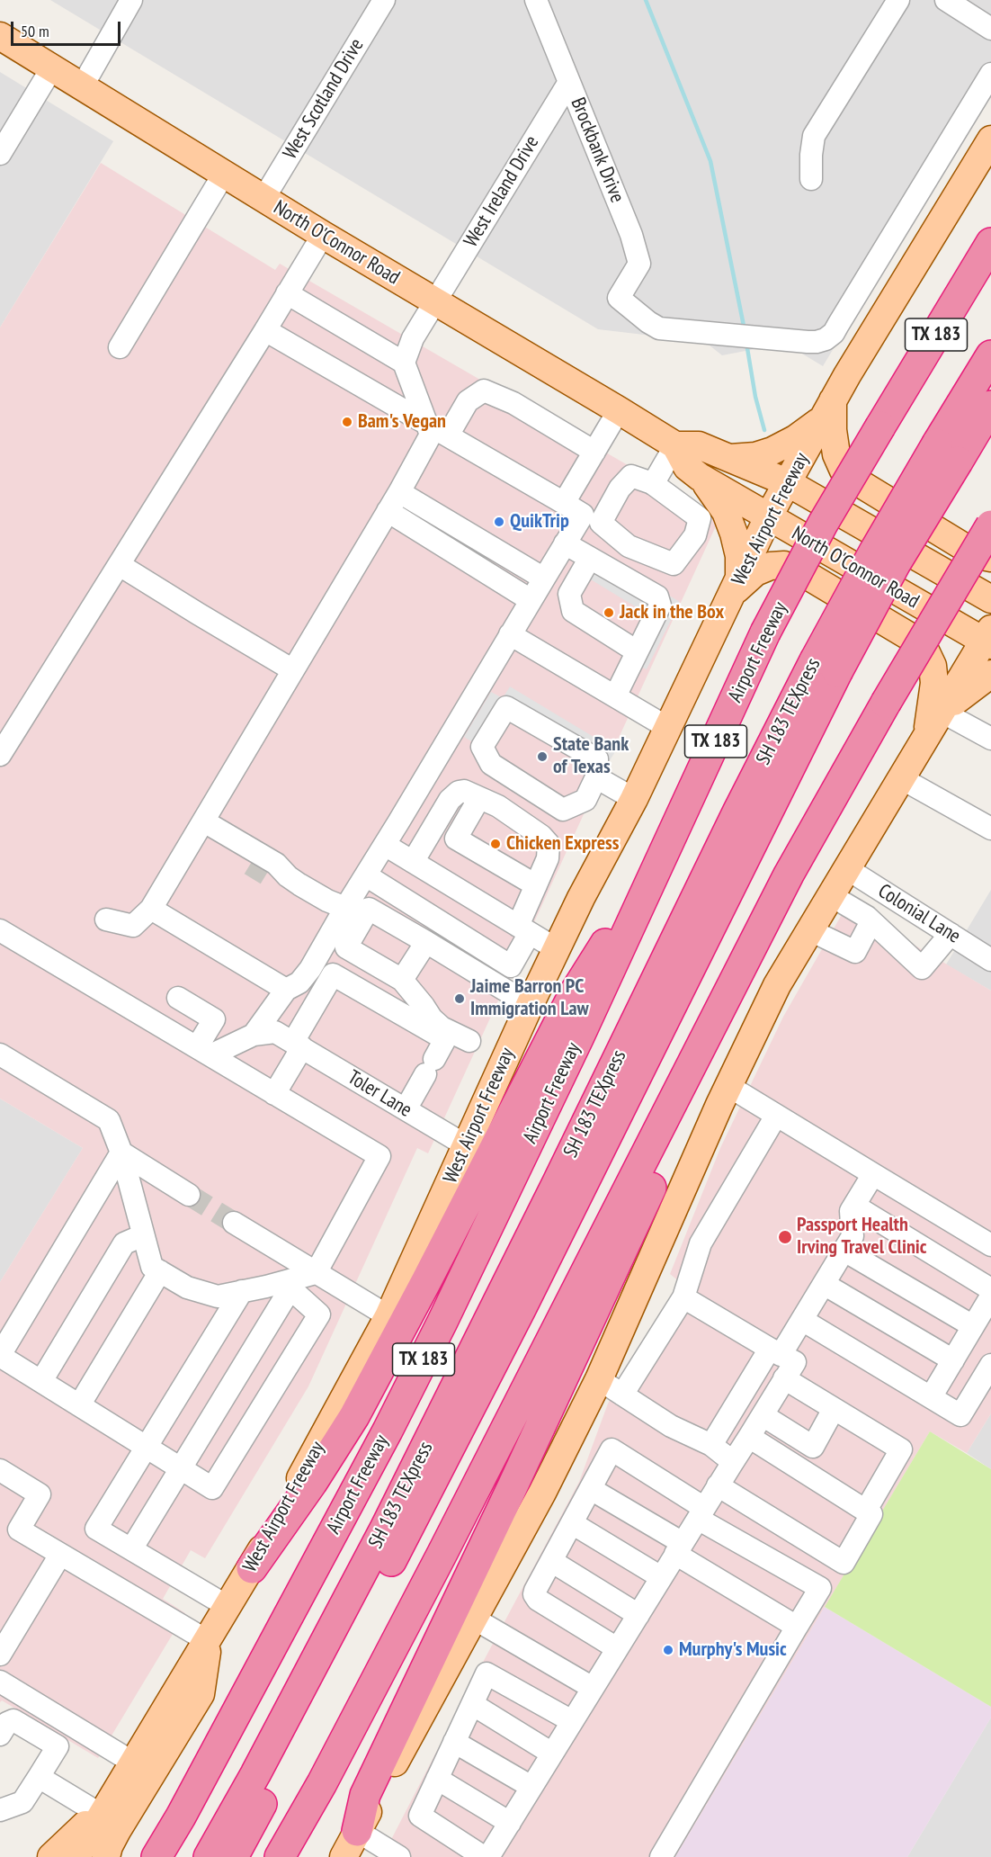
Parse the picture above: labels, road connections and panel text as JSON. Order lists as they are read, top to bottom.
{
  "streets": {
    "highway": ["TX 183", "Airport Freeway", "SH 183 TEXpress"],
    "main road": ["North O'Connor Road", "West Airport Freeway"],
    "street": [
      "West Scotland Drive",
      "Brockbank Drive",
      "West Ireland Drive",
      "Colonial Lane",
      "Toler Lane"
    ]
  },
  "crossings": [
    ["West Scotland Drive", "North O'Connor Road"],
    ["Brockbank Drive", "West Ireland Drive"],
    ["West Ireland Drive", "North O'Connor Road"],
    ["North O'Connor Road", "West Airport Freeway"],
    ["West Airport Freeway", "Toler Lane"]
  ],
  "places": [
    "Bam's Vegan",
    "QuikTrip",
    "Jack in the Box",
    "State Bank of Texas",
    "Chicken Express",
    "Jaime Barron PC Immigration Law",
    "Passport Health Irving Travel Clinic",
    "Murphy's Music"
  ],
  "scale_bar": "50 m"
}
